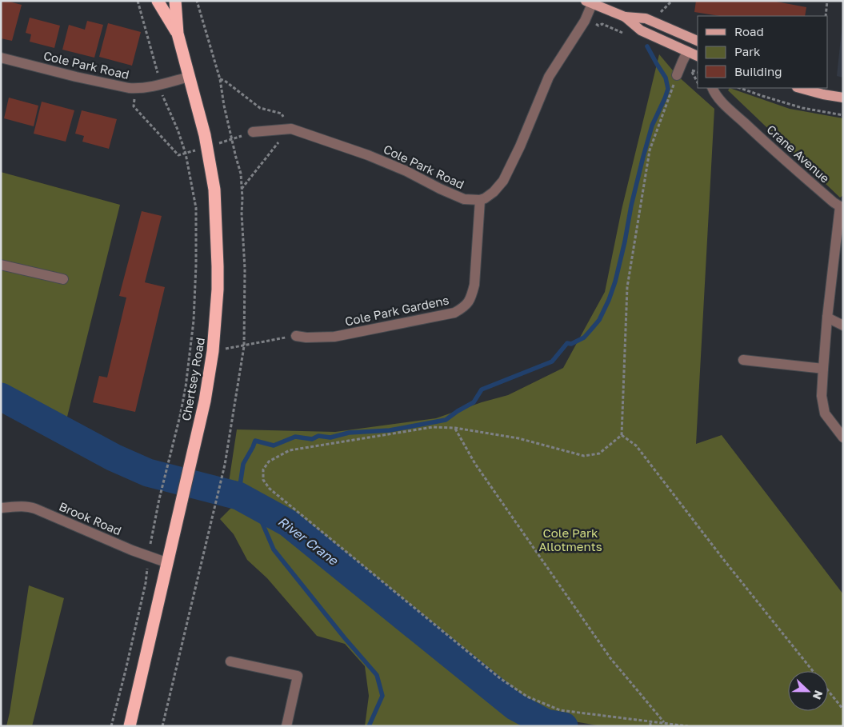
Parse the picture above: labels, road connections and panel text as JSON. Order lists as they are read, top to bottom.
{
  "streets": {
    "highway": ["Chertsey Road"],
    "street": [
      "Cole Park Road",
      "Crane Avenue",
      "Cole Park Gardens",
      "Brook Road"
    ]
  },
  "crossings": [
    ["Cole Park Road", "Cole Park Gardens"],
    ["Cole Park Road", "Chertsey Road"],
    ["Chertsey Road", "Brook Road"]
  ],
  "water": ["River Crane"],
  "parks": ["Cole Park Allotments"],
  "legend": ["Road", "Park", "Building"],
  "north": "right"
}
